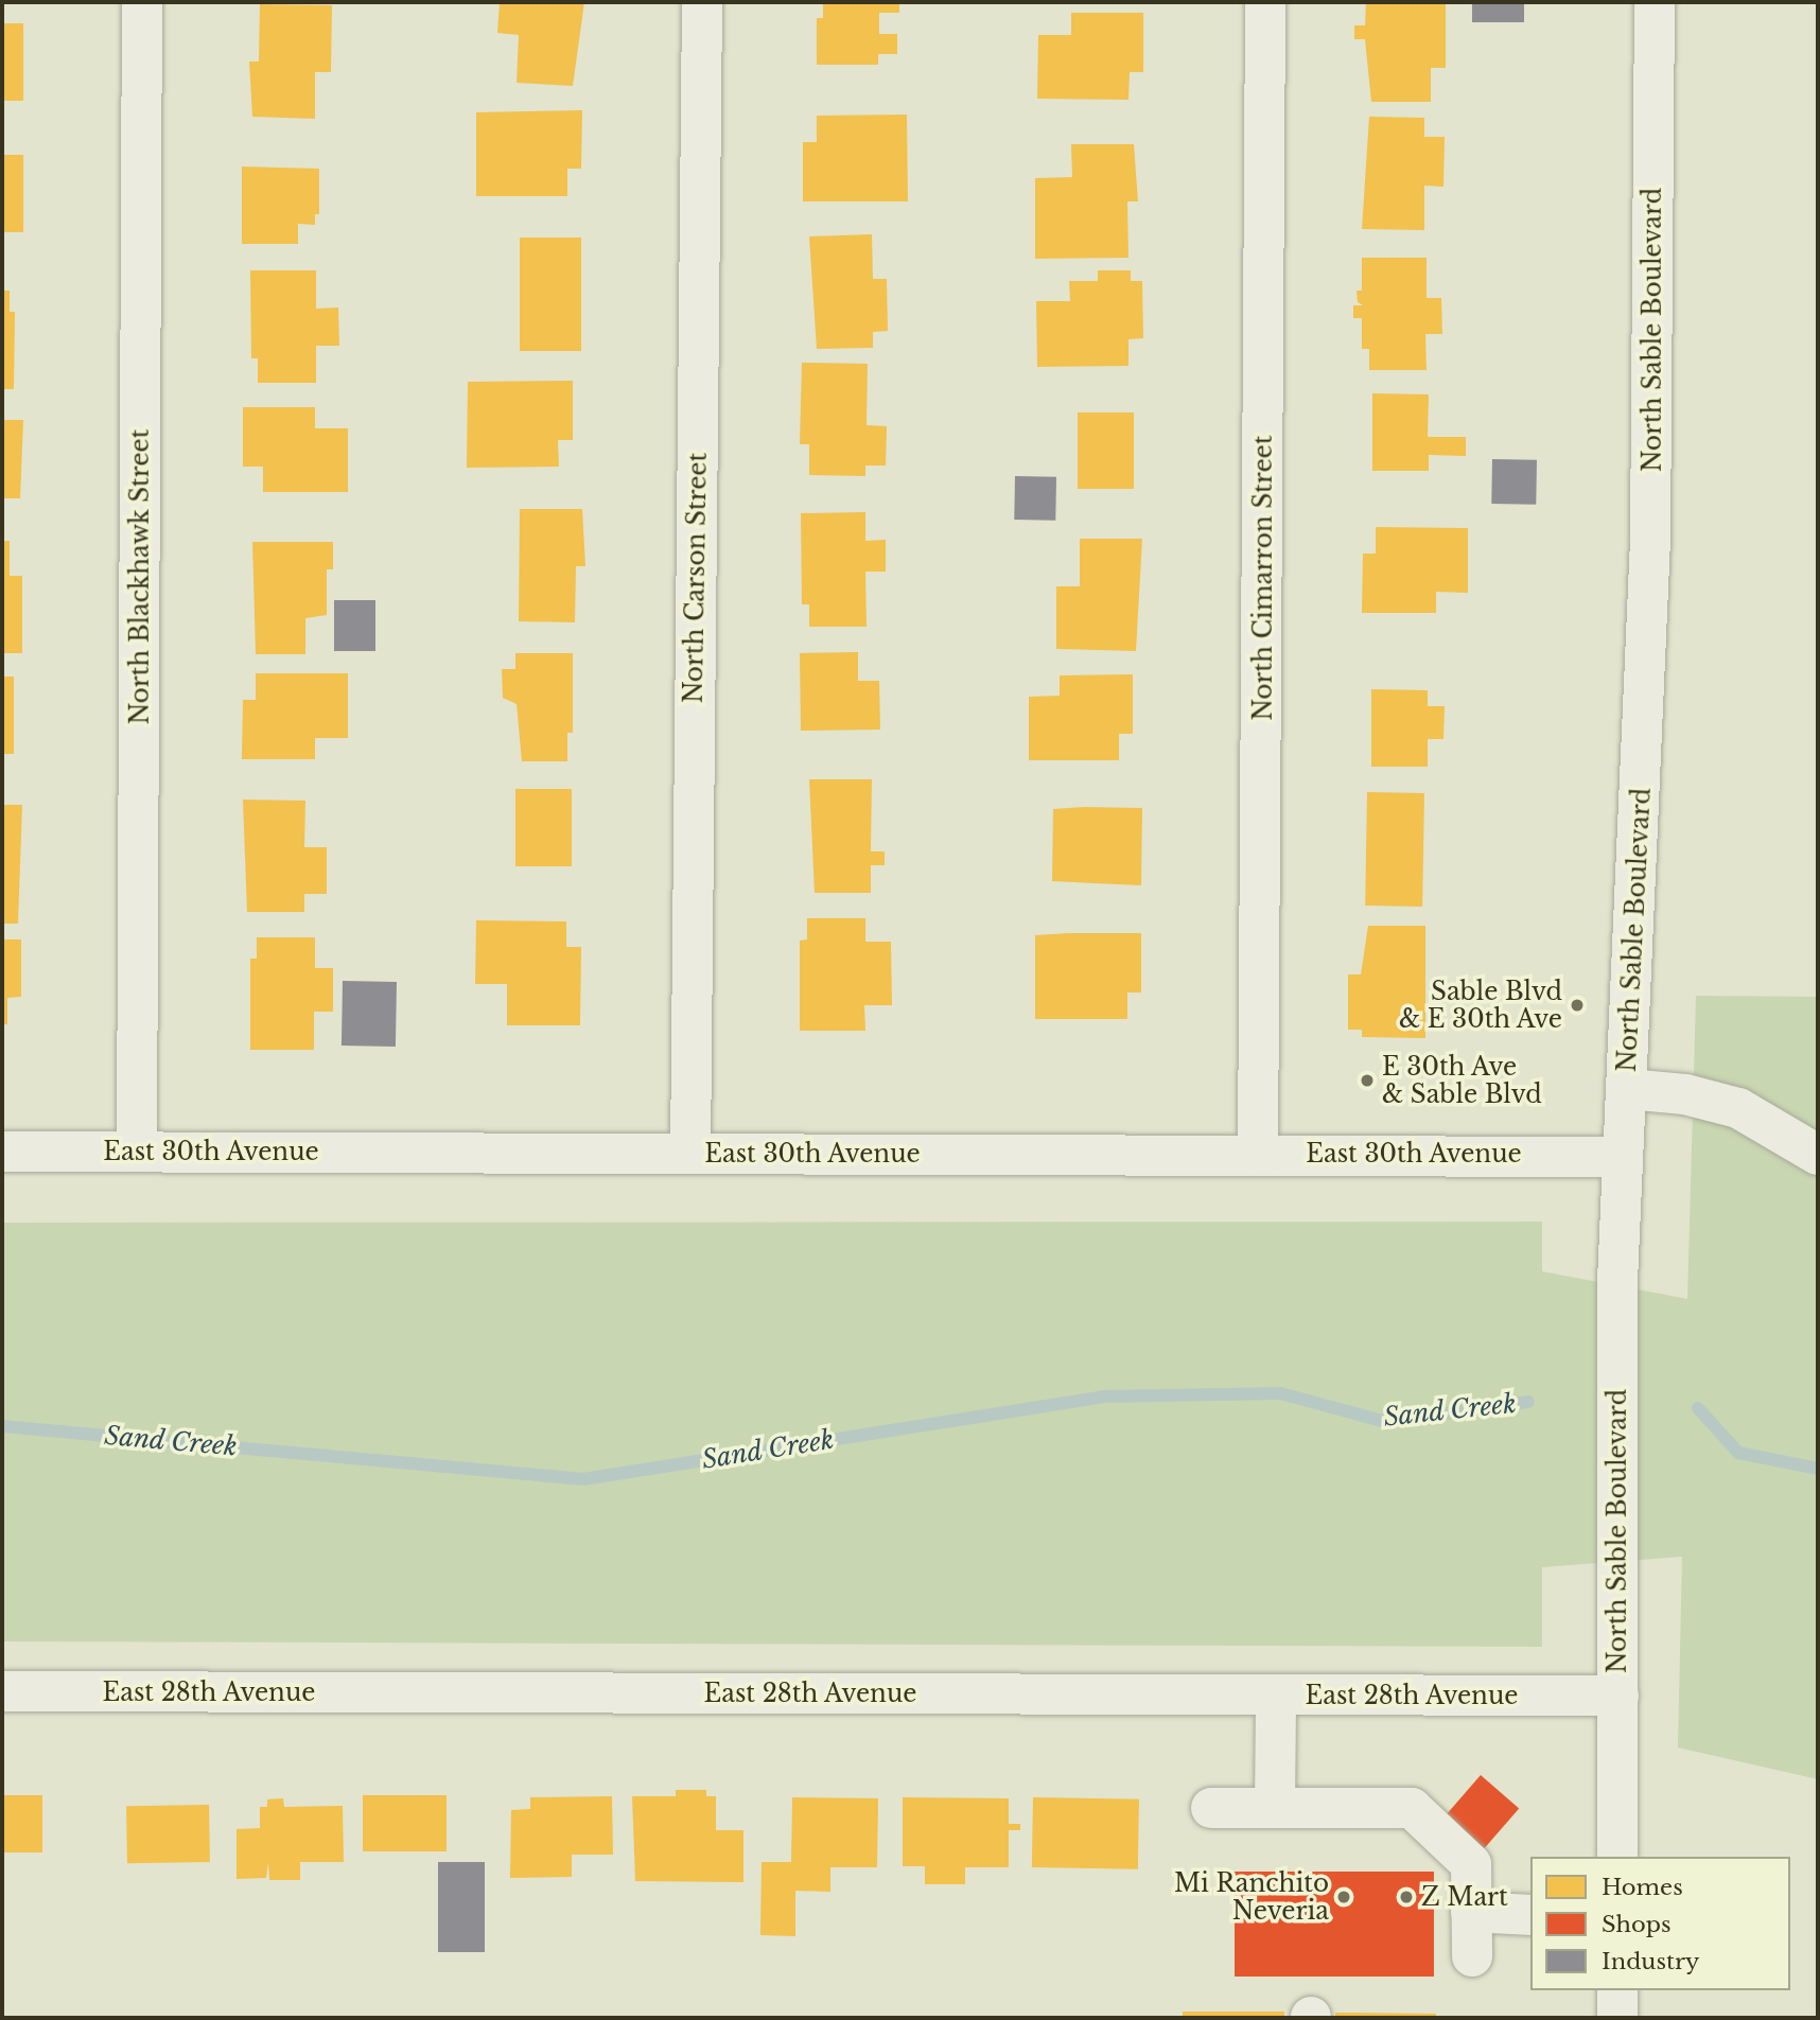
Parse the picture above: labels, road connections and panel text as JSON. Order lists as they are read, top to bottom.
{
  "streets": {
    "street": [
      "North Sable Boulevard",
      "North Blackhawk Street",
      "North Carson Street",
      "North Cimarron Street",
      "East 30th Avenue",
      "East 28th Avenue"
    ]
  },
  "crossings": [
    ["North Sable Boulevard", "East 30th Avenue"],
    ["North Sable Boulevard", "East 28th Avenue"],
    ["North Blackhawk Street", "East 30th Avenue"],
    ["North Carson Street", "East 30th Avenue"],
    ["North Cimarron Street", "East 30th Avenue"]
  ],
  "water": ["Sand Creek"],
  "places": [
    "Sable Blvd & E 30th Ave",
    "E 30th Ave & Sable Blvd",
    "Mi Ranchito Neveria",
    "Z Mart"
  ],
  "legend": ["Homes", "Shops", "Industry"]
}
